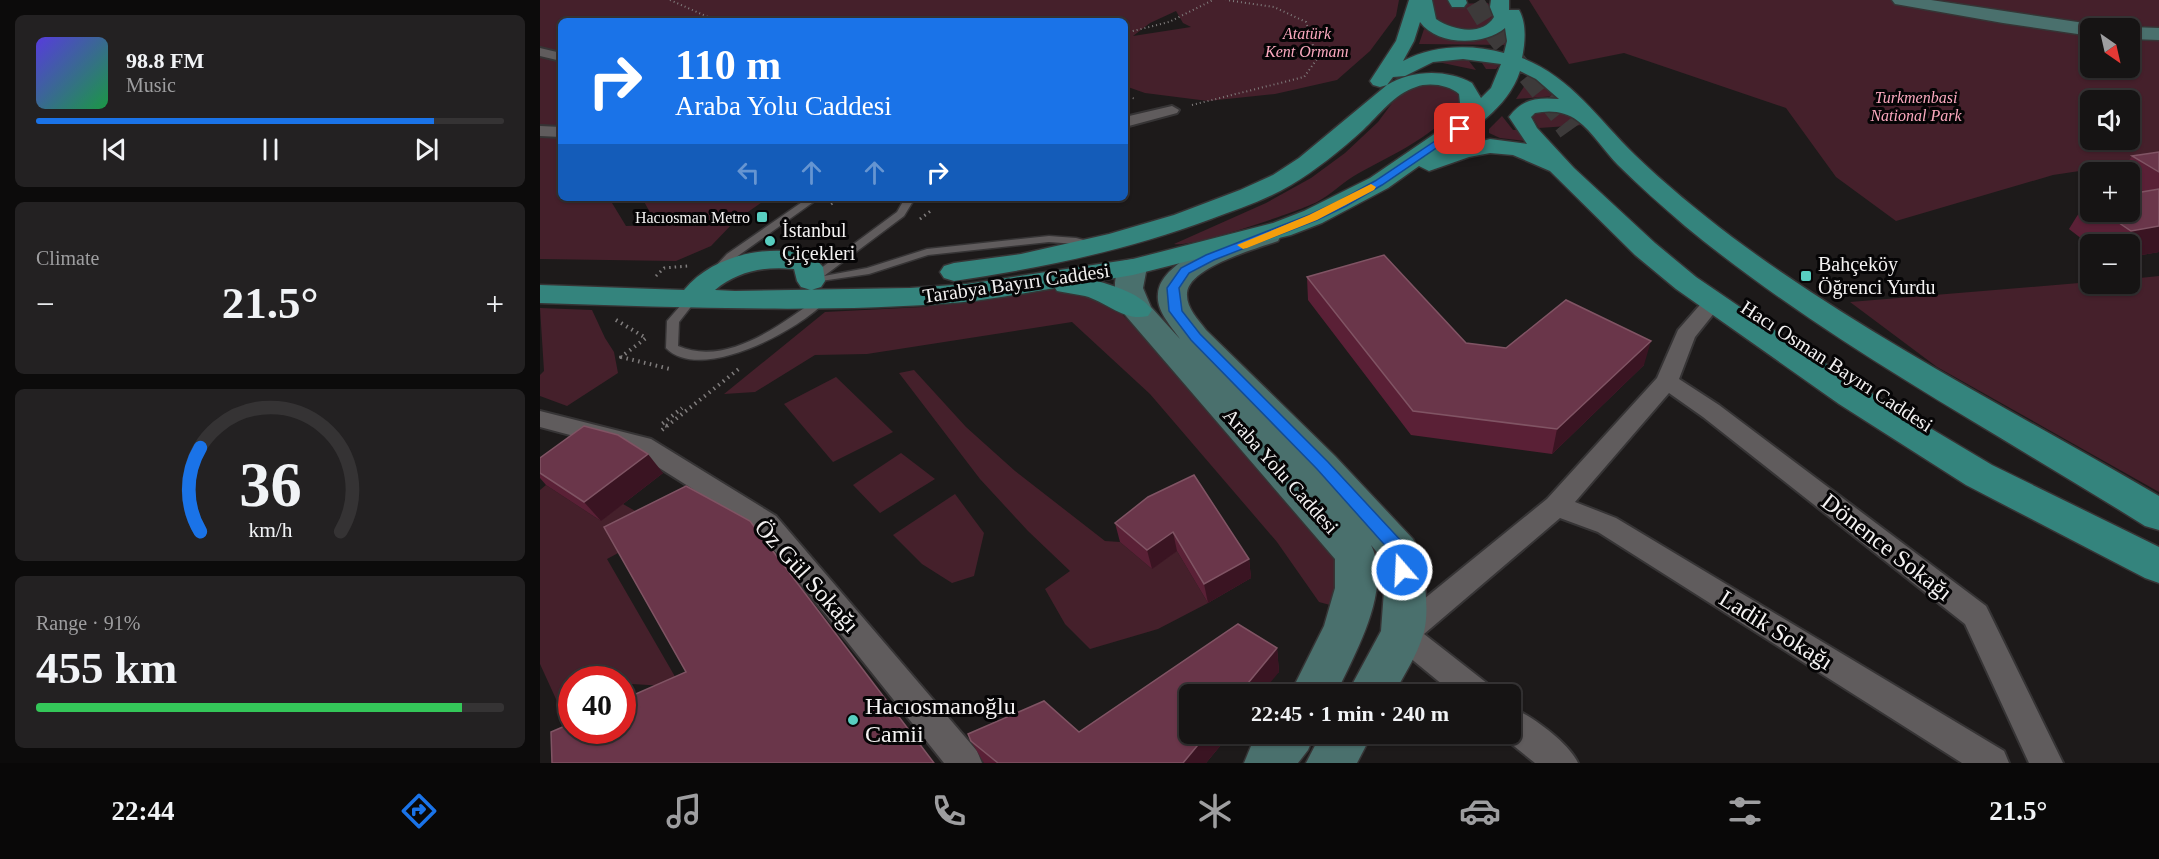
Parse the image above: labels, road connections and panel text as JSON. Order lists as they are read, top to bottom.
{
  "streets": {
    "main road": ["Tarabya Bayırı Caddesi", "Hacı Osman Bayırı Caddesi"],
    "street": [
      "Araba Yolu Caddesi",
      "Dönence Sokağı",
      "Öz Gül Sokağı",
      "Ladik Sokağı"
    ]
  },
  "crossings": [
    ["Tarabya Bayırı Caddesi", "Araba Yolu Caddesi"]
  ],
  "parks": ["Atatürk Kent Ormanı", "Turkmenbasi National Park"],
  "places": {
    "transit": ["Hacıosman Metro", "Bahçeköy Öğrenci Yurdu"],
    "other": ["İstanbul Çiçekleri", "Hacıosmanoğlu Camii"]
  },
  "north": "bottom right",
  "page": {
    "map_buttons": ["+", "−"],
    "turn": ["110 m", "Araba Yolu Caddesi"],
    "song": ["98.8 FM", "Music"],
    "tile": [
      "Climate",
      ["Range · 91%", "455 km"]
    ],
    "heat": ["−", "21.5°", "+"],
    "limit": "40",
    "trip": "22:45 · 1 min · 240 m",
    "tabs": ["22:44", "21.5°"],
    "gauge": ["36", "km/h"]
  }
}
